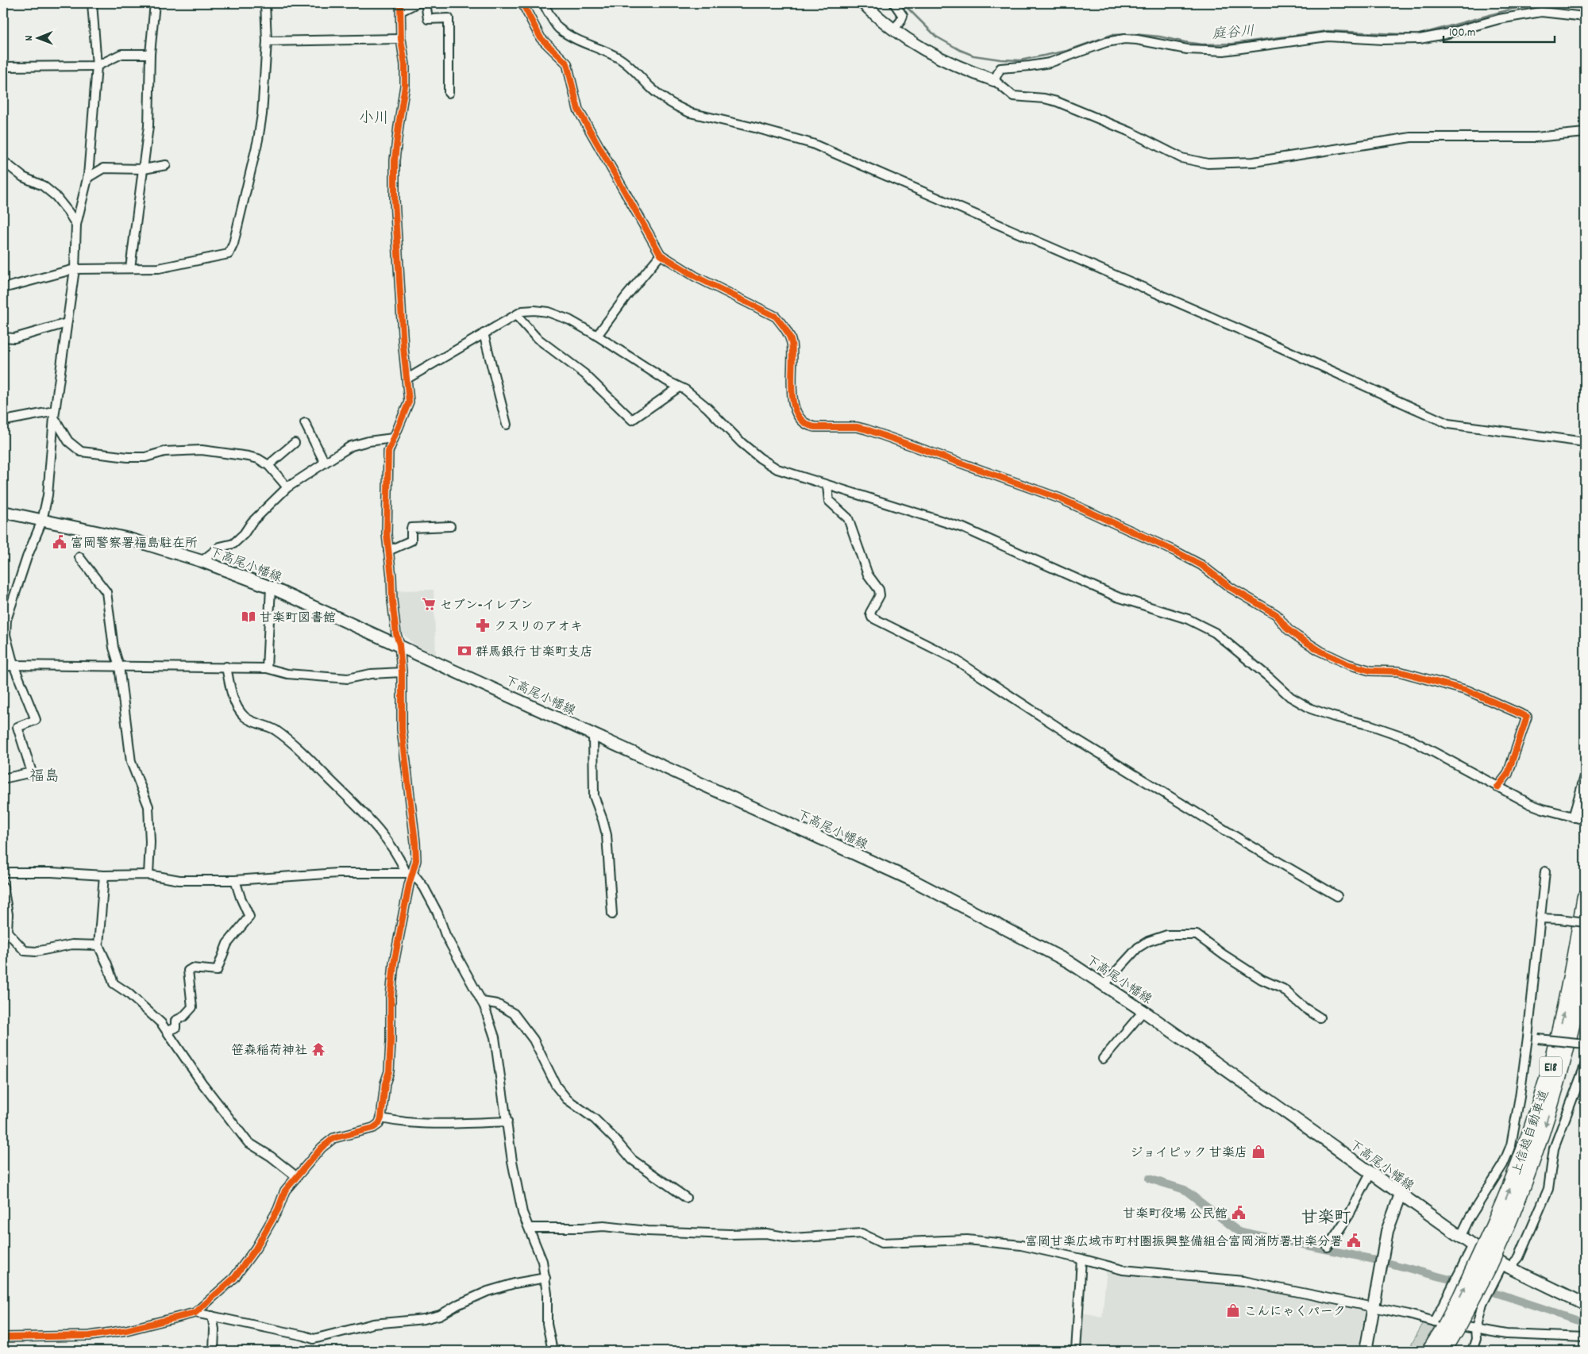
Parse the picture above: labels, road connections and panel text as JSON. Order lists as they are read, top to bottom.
{
  "streets": {
    "highway": ["E18", "上信越自動車道"],
    "main road": ["下高尾小幡線"]
  },
  "districts": ["小川", "福島", "甘楽町"],
  "water": ["庭谷川"],
  "places": {
    "public building": ["富岡警察署福島駐在所", "甘楽町役場 公民館", "富岡甘楽広域市町村圏振興整備組合富岡消防署甘楽分署"],
    "supermarket": ["セブン-イレブン"],
    "library": ["甘楽町図書館"],
    "pharmacy": ["クスリのアオキ"],
    "bank": ["群馬銀行 甘楽町支店"],
    "temple": ["笹森稲荷神社"],
    "shop": ["ジョイピック 甘楽店", "こんにゃくパーク"]
  },
  "scale_bar": "100 m",
  "north": "left"
}
